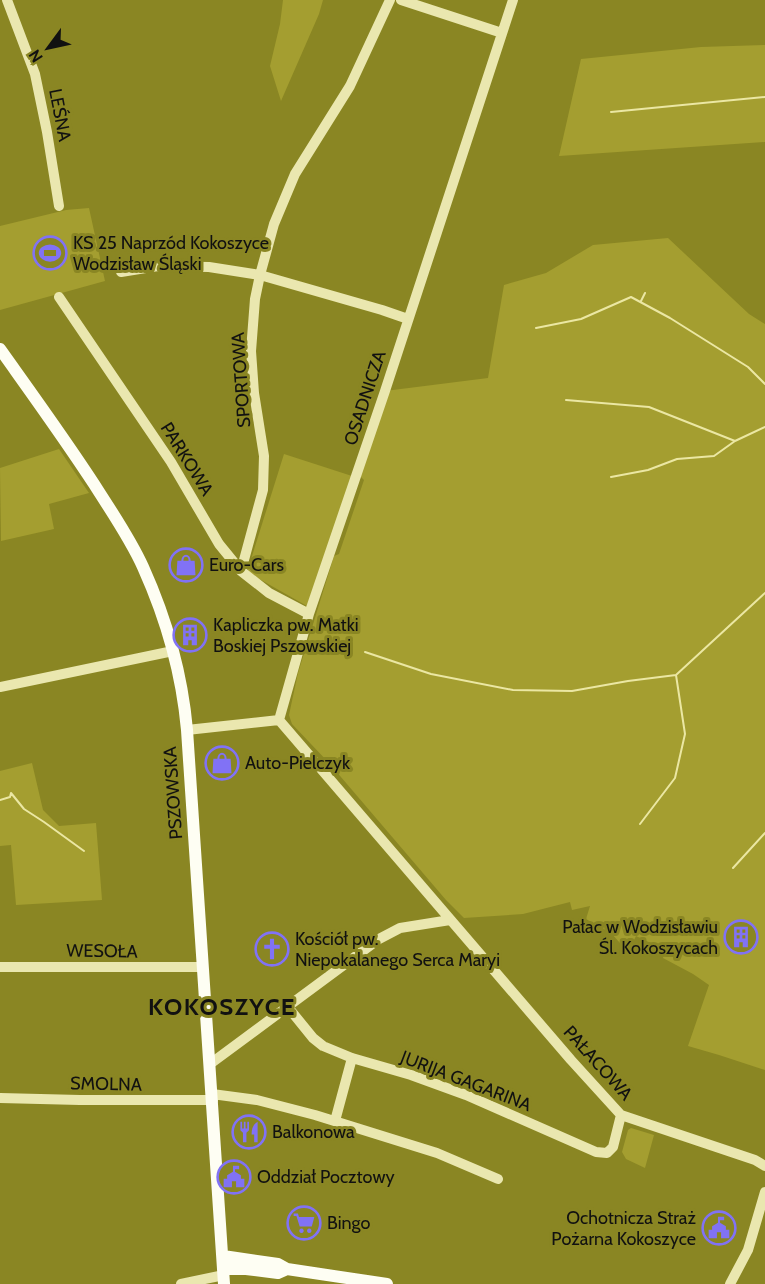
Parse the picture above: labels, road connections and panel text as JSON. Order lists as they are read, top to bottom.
{
  "streets": {
    "main road": ["PSZOWSKA"],
    "street": [
      "LEŚNA",
      "SPORTOWA",
      "OSADNICZA",
      "PARKOWA",
      "WESOŁA",
      "PAŁACOWA",
      "JURIJA GAGARINA",
      "SMOLNA"
    ]
  },
  "crossings": [
    ["SPORTOWA", "PARKOWA"],
    ["OSADNICZA", "PARKOWA"],
    ["OSADNICZA", "PAŁACOWA"],
    ["PSZOWSKA", "WESOŁA"],
    ["PSZOWSKA", "SMOLNA"],
    ["PAŁACOWA", "JURIJA GAGARINA"]
  ],
  "districts": ["KOKOSZYCE"],
  "places": {
    "sports": ["KS 25 Naprzód Kokoszyce Wodzisław Śląski"],
    "shop": ["Euro-Cars", "Auto-Pielczyk"],
    "building": ["Kapliczka pw. Matki Boskiej Pszowskiej", "Pałac w Wodzisławiu Śl. Kokoszycach"],
    "church": ["Kościół pw. Niepokalanego Serca Maryi"],
    "restaurant": ["Balkonowa"],
    "public building": ["Oddział Pocztowy", "Ochotnicza Straż Pożarna Kokoszyce"],
    "supermarket": ["Bingo"]
  },
  "north": "bottom left"
}
